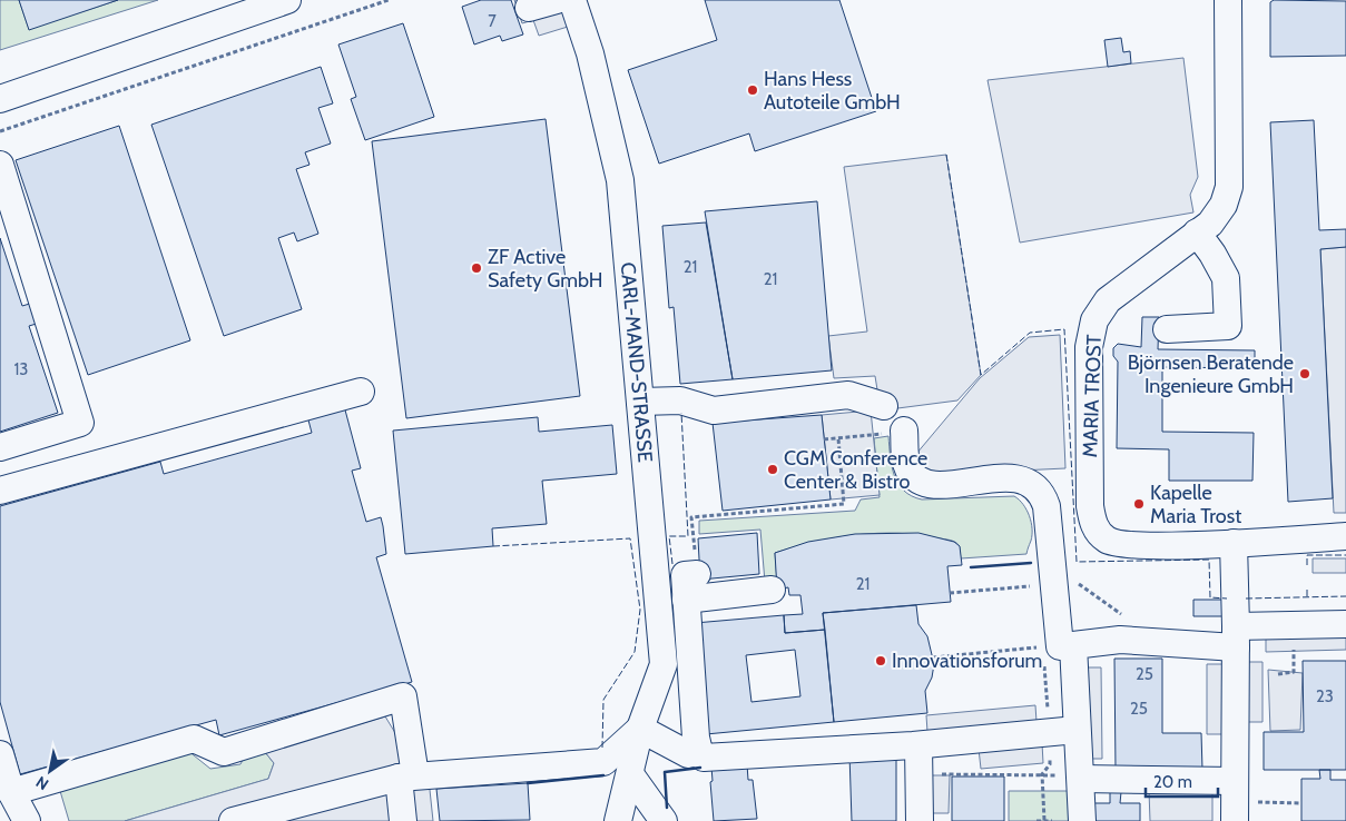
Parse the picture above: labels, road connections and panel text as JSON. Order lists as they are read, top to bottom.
{
  "streets": {
    "street": ["CARL-MAND-STRASSE", "MARIA TROST"]
  },
  "places": [
    "Hans Hess Autoteile GmbH",
    "ZF Active Safety GmbH",
    "Björnsen Beratende Ingenieure GmbH",
    "CGM Conference Center & Bistro",
    "Kapelle Maria Trost",
    "Innovationsforum"
  ],
  "house_numbers": [
    "7",
    "21",
    "21",
    "13",
    "21",
    "25",
    "23",
    "25"
  ],
  "scale_bar": "20 m",
  "north": "bottom left"
}
